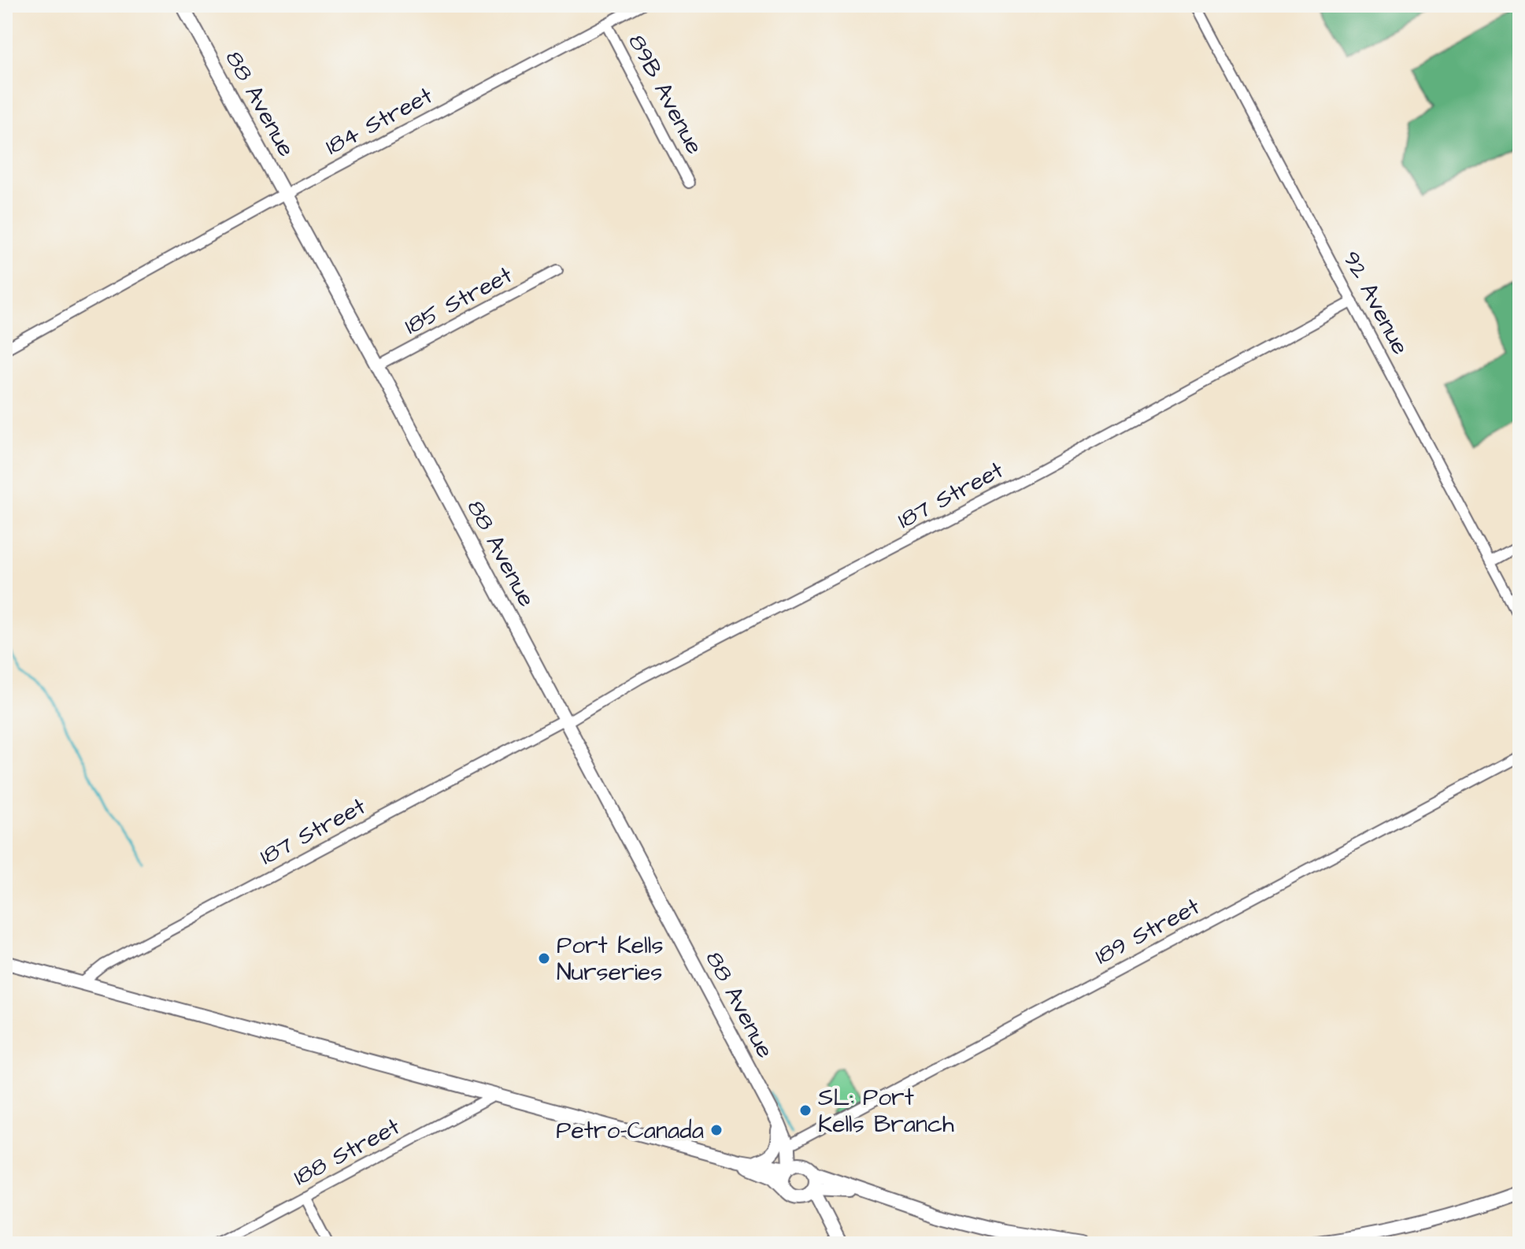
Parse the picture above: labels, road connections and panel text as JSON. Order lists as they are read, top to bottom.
{
  "streets": {
    "main road": ["88 Avenue"],
    "street": [
      "89B Avenue",
      "184 Street",
      "185 Street",
      "92 Avenue",
      "187 Street",
      "189 Street",
      "188 Street"
    ]
  },
  "crossings": [
    ["89B Avenue", "184 Street"],
    ["88 Avenue", "184 Street"],
    ["88 Avenue", "185 Street"],
    ["88 Avenue", "187 Street"],
    ["88 Avenue", "189 Street"],
    ["92 Avenue", "187 Street"]
  ],
  "places": ["Port Kells Nurseries", "SL: Port Kells Branch", "Petro-Canada"]
}
